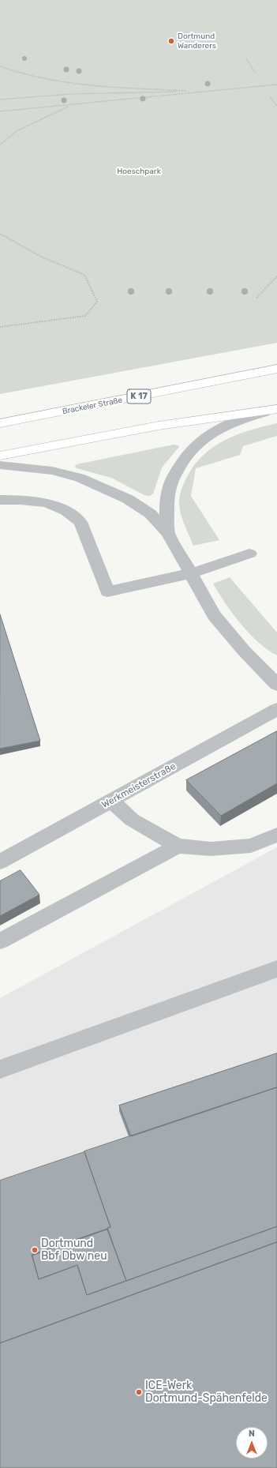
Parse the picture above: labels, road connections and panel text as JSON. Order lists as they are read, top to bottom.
{
  "streets": {
    "highway": ["K 17", "Brackeler Straße"],
    "street": ["Werkmeisterstraße"]
  },
  "parks": ["Hoeschpark"],
  "places": ["Dortmund Wanderers", "Dortmund Bbf Dbw neu", "ICE-Werk Dortmund-Spähenfelde"],
  "north": "top"
}
